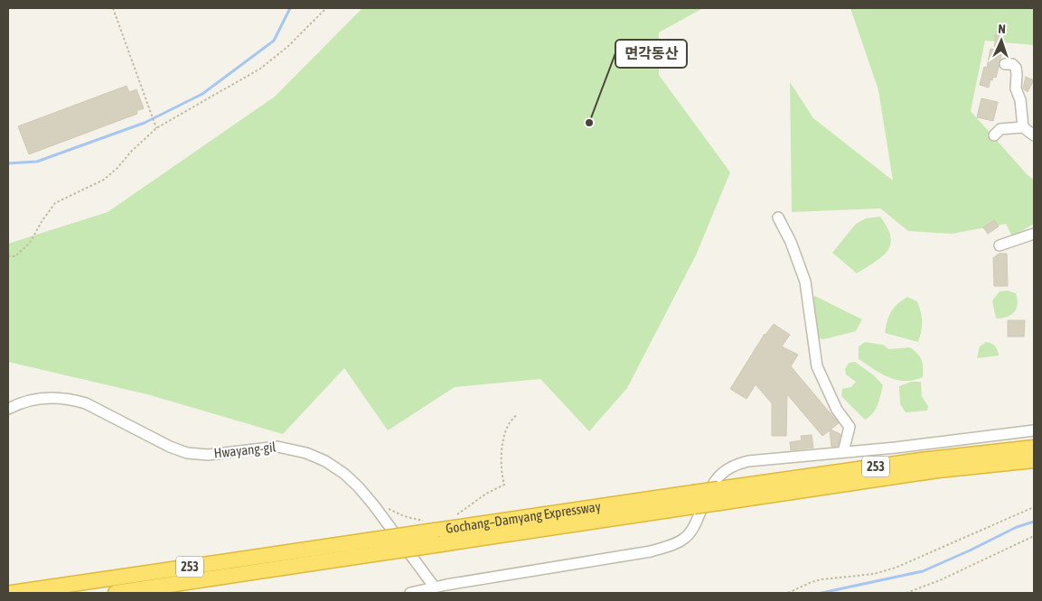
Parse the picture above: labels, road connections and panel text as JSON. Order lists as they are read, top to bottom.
{
  "streets": {
    "highway": ["253", "Gochang–Damyang Expressway"],
    "street": ["Hwayang-gil"]
  },
  "places": ["면각동산"],
  "north": "top"
}
